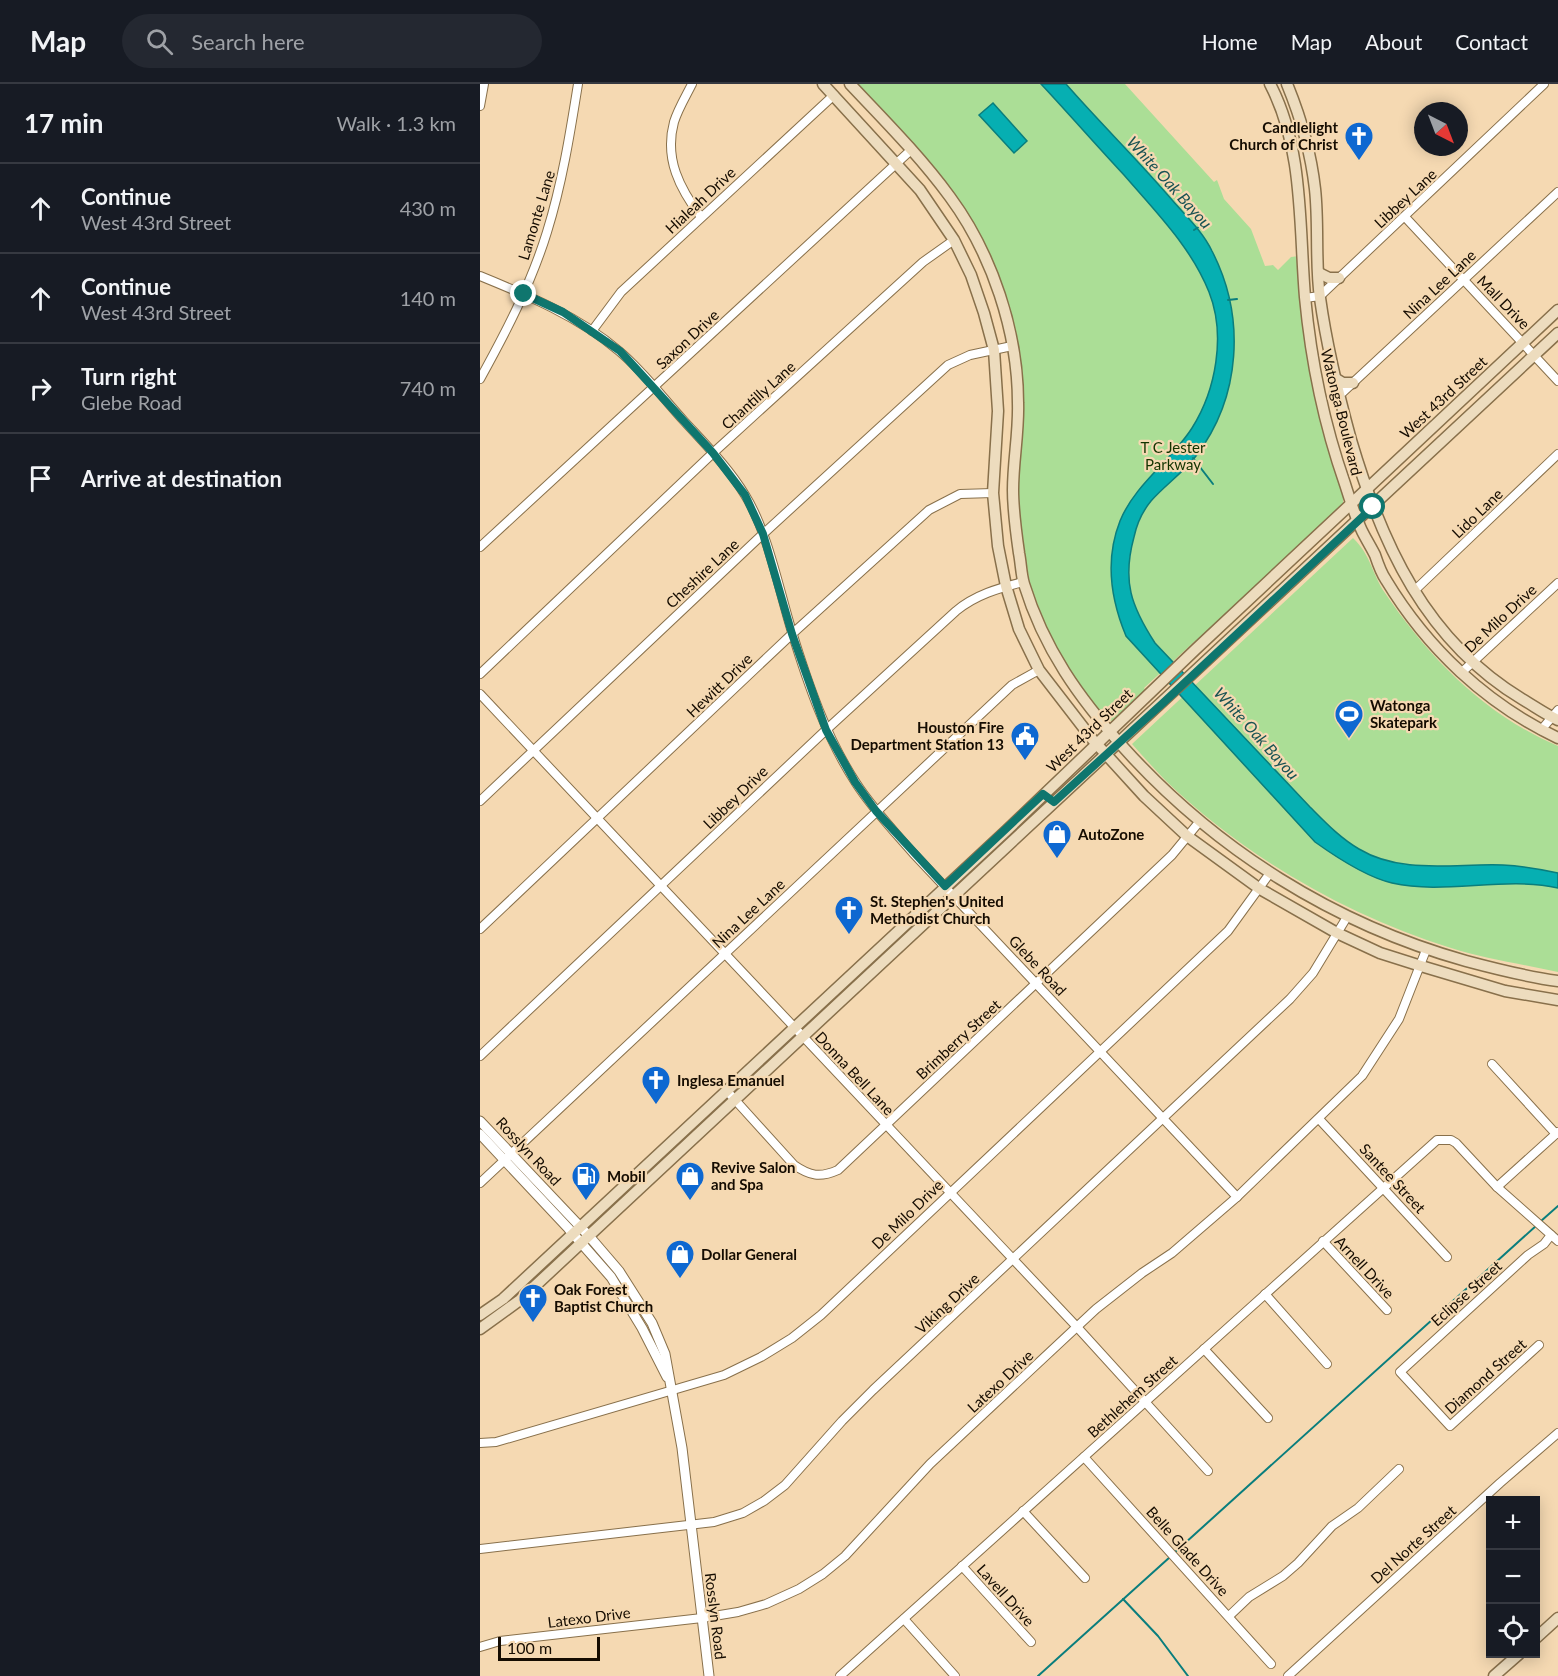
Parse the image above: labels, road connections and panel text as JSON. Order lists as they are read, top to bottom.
{
  "streets": {
    "main road": ["West 43rd Street", "Watonga Boulevard"],
    "street": [
      "Libbey Lane",
      "Hialeah Drive",
      "Lamonte Lane",
      "Nina Lee Lane",
      "Mall Drive",
      "Saxon Drive",
      "Chantilly Lane",
      "Lido Lane",
      "Cheshire Lane",
      "De Milo Drive",
      "Hewitt Drive",
      "Libbey Drive",
      "Glebe Road",
      "Brimberry Street",
      "Donna Bell Lane",
      "Rosslyn Road",
      "Santee Street",
      "Arnell Drive",
      "Eclipse Street",
      "Viking Drive",
      "Diamond Street",
      "Latexo Drive",
      "Bethlehem Street",
      "Del Norte Street",
      "Belle Glade Drive",
      "Lavell Drive"
    ]
  },
  "crossings": [
    ["Libbey Lane", "Mall Drive"],
    ["Libbey Lane", "Watonga Boulevard"],
    ["Hialeah Drive", "Glebe Road"],
    ["Lamonte Lane", "Glebe Road"],
    ["Nina Lee Lane", "Mall Drive"],
    ["Nina Lee Lane", "Watonga Boulevard"],
    ["Nina Lee Lane", "Glebe Road"],
    ["Nina Lee Lane", "Donna Bell Lane"],
    ["Nina Lee Lane", "Rosslyn Road"],
    ["Mall Drive", "West 43rd Street"],
    ["Saxon Drive", "Glebe Road"],
    ["Chantilly Lane", "Glebe Road"],
    ["West 43rd Street", "Watonga Boulevard"],
    ["West 43rd Street", "Glebe Road"],
    ["West 43rd Street", "Brimberry Street"],
    ["West 43rd Street", "Donna Bell Lane"],
    ["West 43rd Street", "Rosslyn Road"],
    ["Watonga Boulevard", "Lido Lane"],
    ["Watonga Boulevard", "De Milo Drive"],
    ["Cheshire Lane", "Glebe Road"],
    ["Cheshire Lane", "Donna Bell Lane"],
    ["De Milo Drive", "Glebe Road"],
    ["De Milo Drive", "Donna Bell Lane"],
    ["De Milo Drive", "Rosslyn Road"],
    ["Hewitt Drive", "Glebe Road"],
    ["Hewitt Drive", "Donna Bell Lane"],
    ["Libbey Drive", "Glebe Road"],
    ["Libbey Drive", "Donna Bell Lane"],
    ["Glebe Road", "Brimberry Street"],
    ["Glebe Road", "Viking Drive"],
    ["Glebe Road", "Latexo Drive"],
    ["Brimberry Street", "Donna Bell Lane"],
    ["Donna Bell Lane", "Viking Drive"],
    ["Donna Bell Lane", "Latexo Drive"],
    ["Donna Bell Lane", "Bethlehem Street"],
    ["Rosslyn Road", "Viking Drive"],
    ["Rosslyn Road", "Latexo Drive"],
    ["Santee Street", "Latexo Drive"],
    ["Santee Street", "Bethlehem Street"],
    ["Arnell Drive", "Bethlehem Street"],
    ["Eclipse Street", "Diamond Street"],
    ["Bethlehem Street", "Belle Glade Drive"],
    ["Bethlehem Street", "Lavell Drive"]
  ],
  "water": ["White Oak Bayou"],
  "parks": ["T C Jester Parkway"],
  "places": {
    "church": [
      "Candlelight Church of Christ",
      "St. Stephen's United Methodist Church",
      "Inglesa Emanuel",
      "Oak Forest Baptist Church"
    ],
    "sports": ["Watonga Skatepark"],
    "public building": ["Houston Fire Department Station 13"],
    "shop": ["AutoZone", "Revive Salon and Spa", "Dollar General"],
    "fuel station": ["Mobil"]
  },
  "scale_bar": "100 m",
  "north": "bottom right",
  "page": {
    "header": "Map",
    "search": "Search here",
    "nav": [
      "Home",
      "Map",
      "About",
      "Contact"
    ],
    "heading": ["17 min", "Walk · 1.3 km"],
    "list": [
      ["Continue", "West 43rd Street", "430 m"],
      ["Continue", "West 43rd Street", "140 m"],
      ["Turn right", "Glebe Road", "740 m"],
      "Arrive at destination"
    ],
    "map_buttons": ["+", "−"],
    "scale": "100 m"
  }
}
